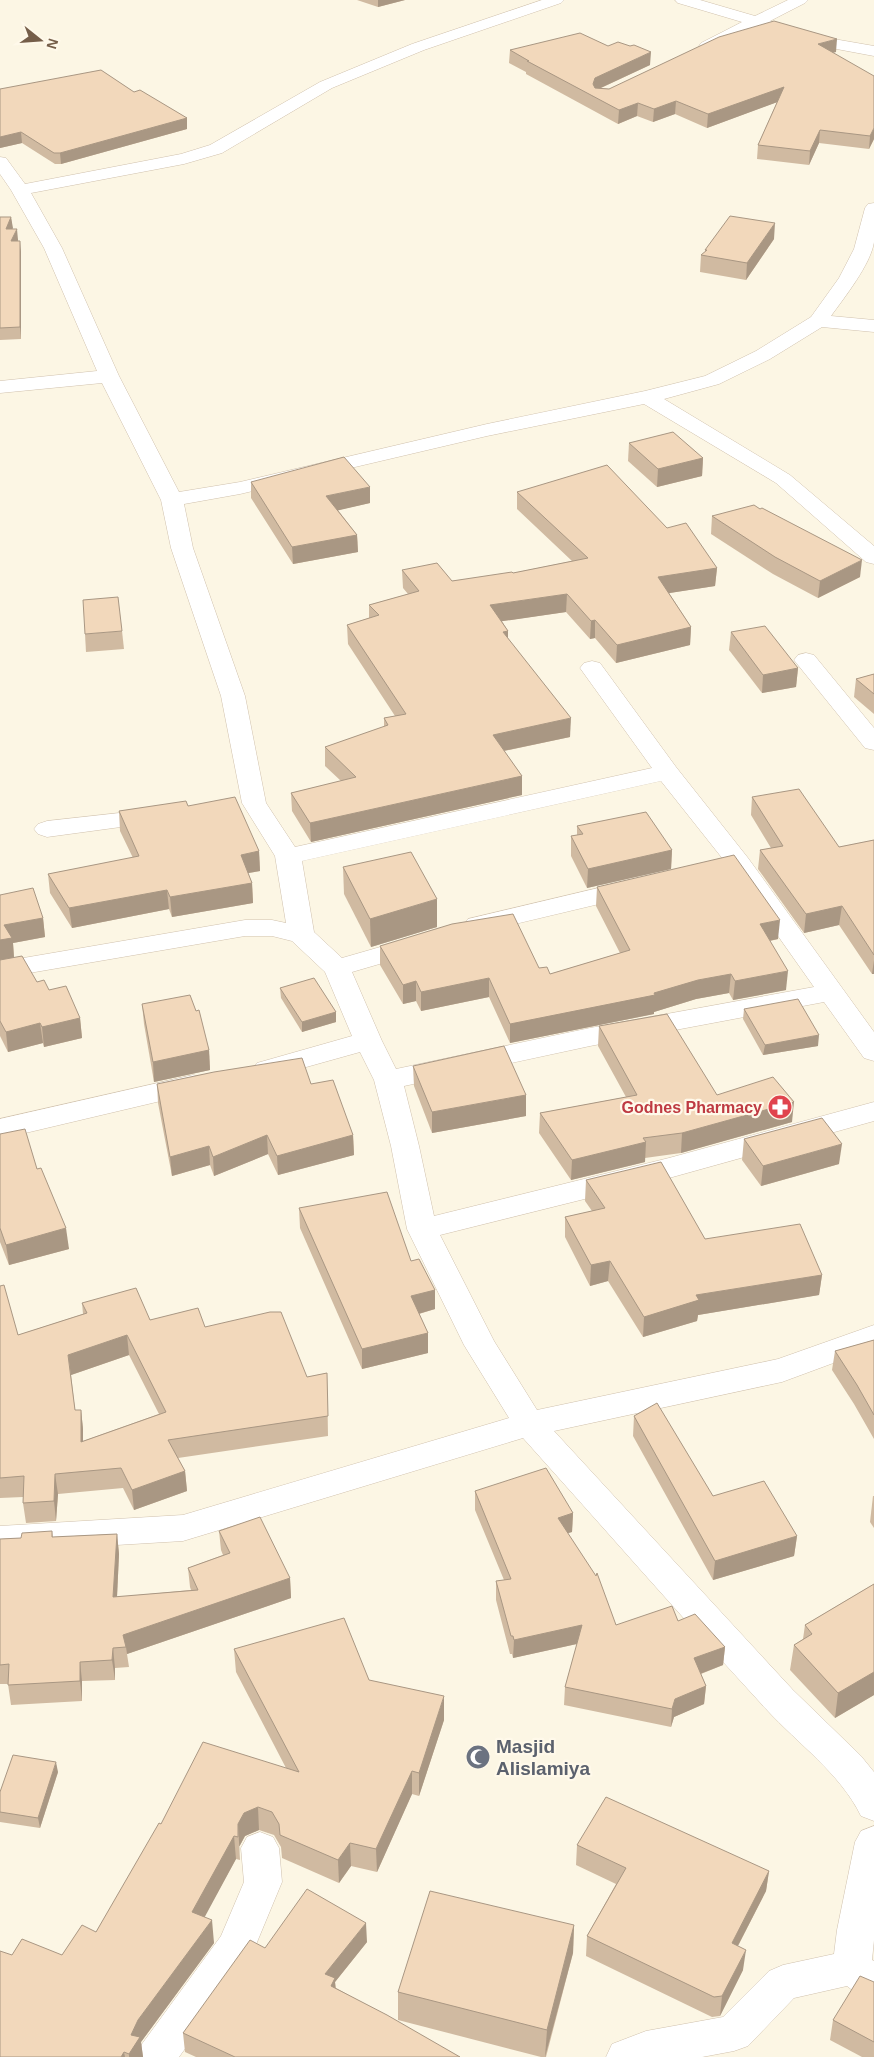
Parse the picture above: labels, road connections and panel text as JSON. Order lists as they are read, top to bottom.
{
  "places": {
    "pharmacy": ["Godnes Pharmacy"],
    "mosque": ["Masjid Alislamiya"]
  },
  "north": "right"
}
